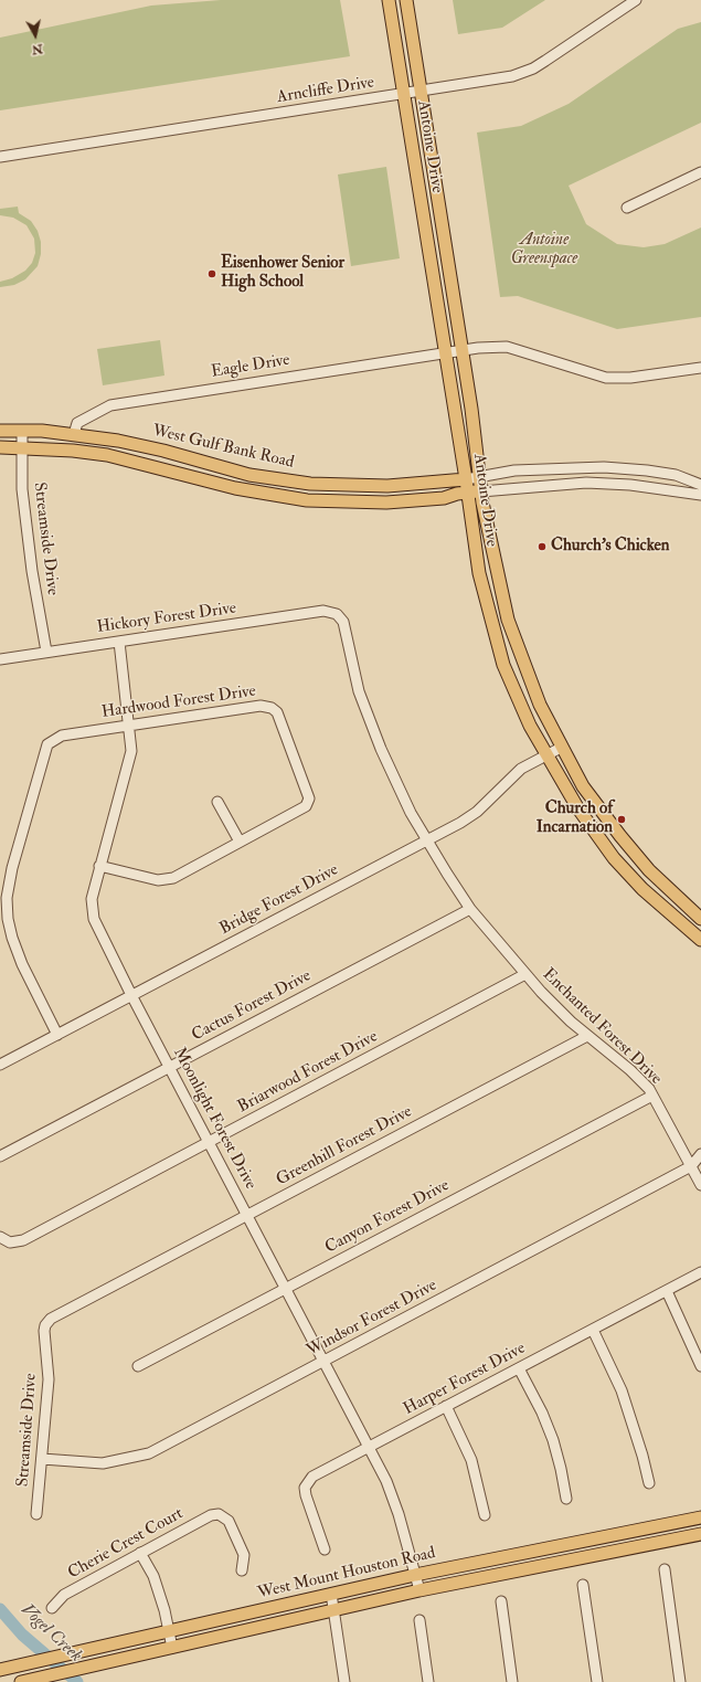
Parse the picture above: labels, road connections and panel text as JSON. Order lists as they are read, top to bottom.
{
  "streets": {
    "main road": ["Antoine Drive", "West Gulf Bank Road", "West Mount Houston Road"],
    "street": [
      "Arncliffe Drive",
      "Eagle Drive",
      "Streamside Drive",
      "Hickory Forest Drive",
      "Hardwood Forest Drive",
      "Bridge Forest Drive",
      "Cactus Forest Drive",
      "Enchanted Forest Drive",
      "Briarwood Forest Drive",
      "Moonlight Forest Drive",
      "Greenhill Forest Drive",
      "Canyon Forest Drive",
      "Windsor Forest Drive",
      "Harper Forest Drive",
      "Cherie Crest Court"
    ]
  },
  "crossings": [
    ["Arncliffe Drive", "Antoine Drive"],
    ["Antoine Drive", "Eagle Drive"],
    ["Antoine Drive", "West Gulf Bank Road"],
    ["Antoine Drive", "Bridge Forest Drive"],
    ["Eagle Drive", "West Gulf Bank Road"],
    ["West Gulf Bank Road", "Streamside Drive"],
    ["Streamside Drive", "Hickory Forest Drive"],
    ["Streamside Drive", "Greenhill Forest Drive"],
    ["Streamside Drive", "Windsor Forest Drive"],
    ["Hickory Forest Drive", "Enchanted Forest Drive"],
    ["Hickory Forest Drive", "Moonlight Forest Drive"],
    ["Hardwood Forest Drive", "Bridge Forest Drive"],
    ["Hardwood Forest Drive", "Moonlight Forest Drive"],
    ["Bridge Forest Drive", "Enchanted Forest Drive"],
    ["Bridge Forest Drive", "Moonlight Forest Drive"],
    ["Cactus Forest Drive", "Enchanted Forest Drive"],
    ["Cactus Forest Drive", "Moonlight Forest Drive"],
    ["Enchanted Forest Drive", "Briarwood Forest Drive"],
    ["Enchanted Forest Drive", "Greenhill Forest Drive"],
    ["Enchanted Forest Drive", "Canyon Forest Drive"],
    ["Enchanted Forest Drive", "Windsor Forest Drive"],
    ["Briarwood Forest Drive", "Moonlight Forest Drive"],
    ["Moonlight Forest Drive", "Greenhill Forest Drive"],
    ["Moonlight Forest Drive", "Canyon Forest Drive"],
    ["Moonlight Forest Drive", "Windsor Forest Drive"],
    ["Moonlight Forest Drive", "Harper Forest Drive"],
    ["Moonlight Forest Drive", "West Mount Houston Road"]
  ],
  "water": ["Vogel Creek"],
  "parks": ["Antoine Greenspace"],
  "places": ["Eisenhower Senior High School", "Church's Chicken", "Church of Incarnation"],
  "north": "bottom"
}
